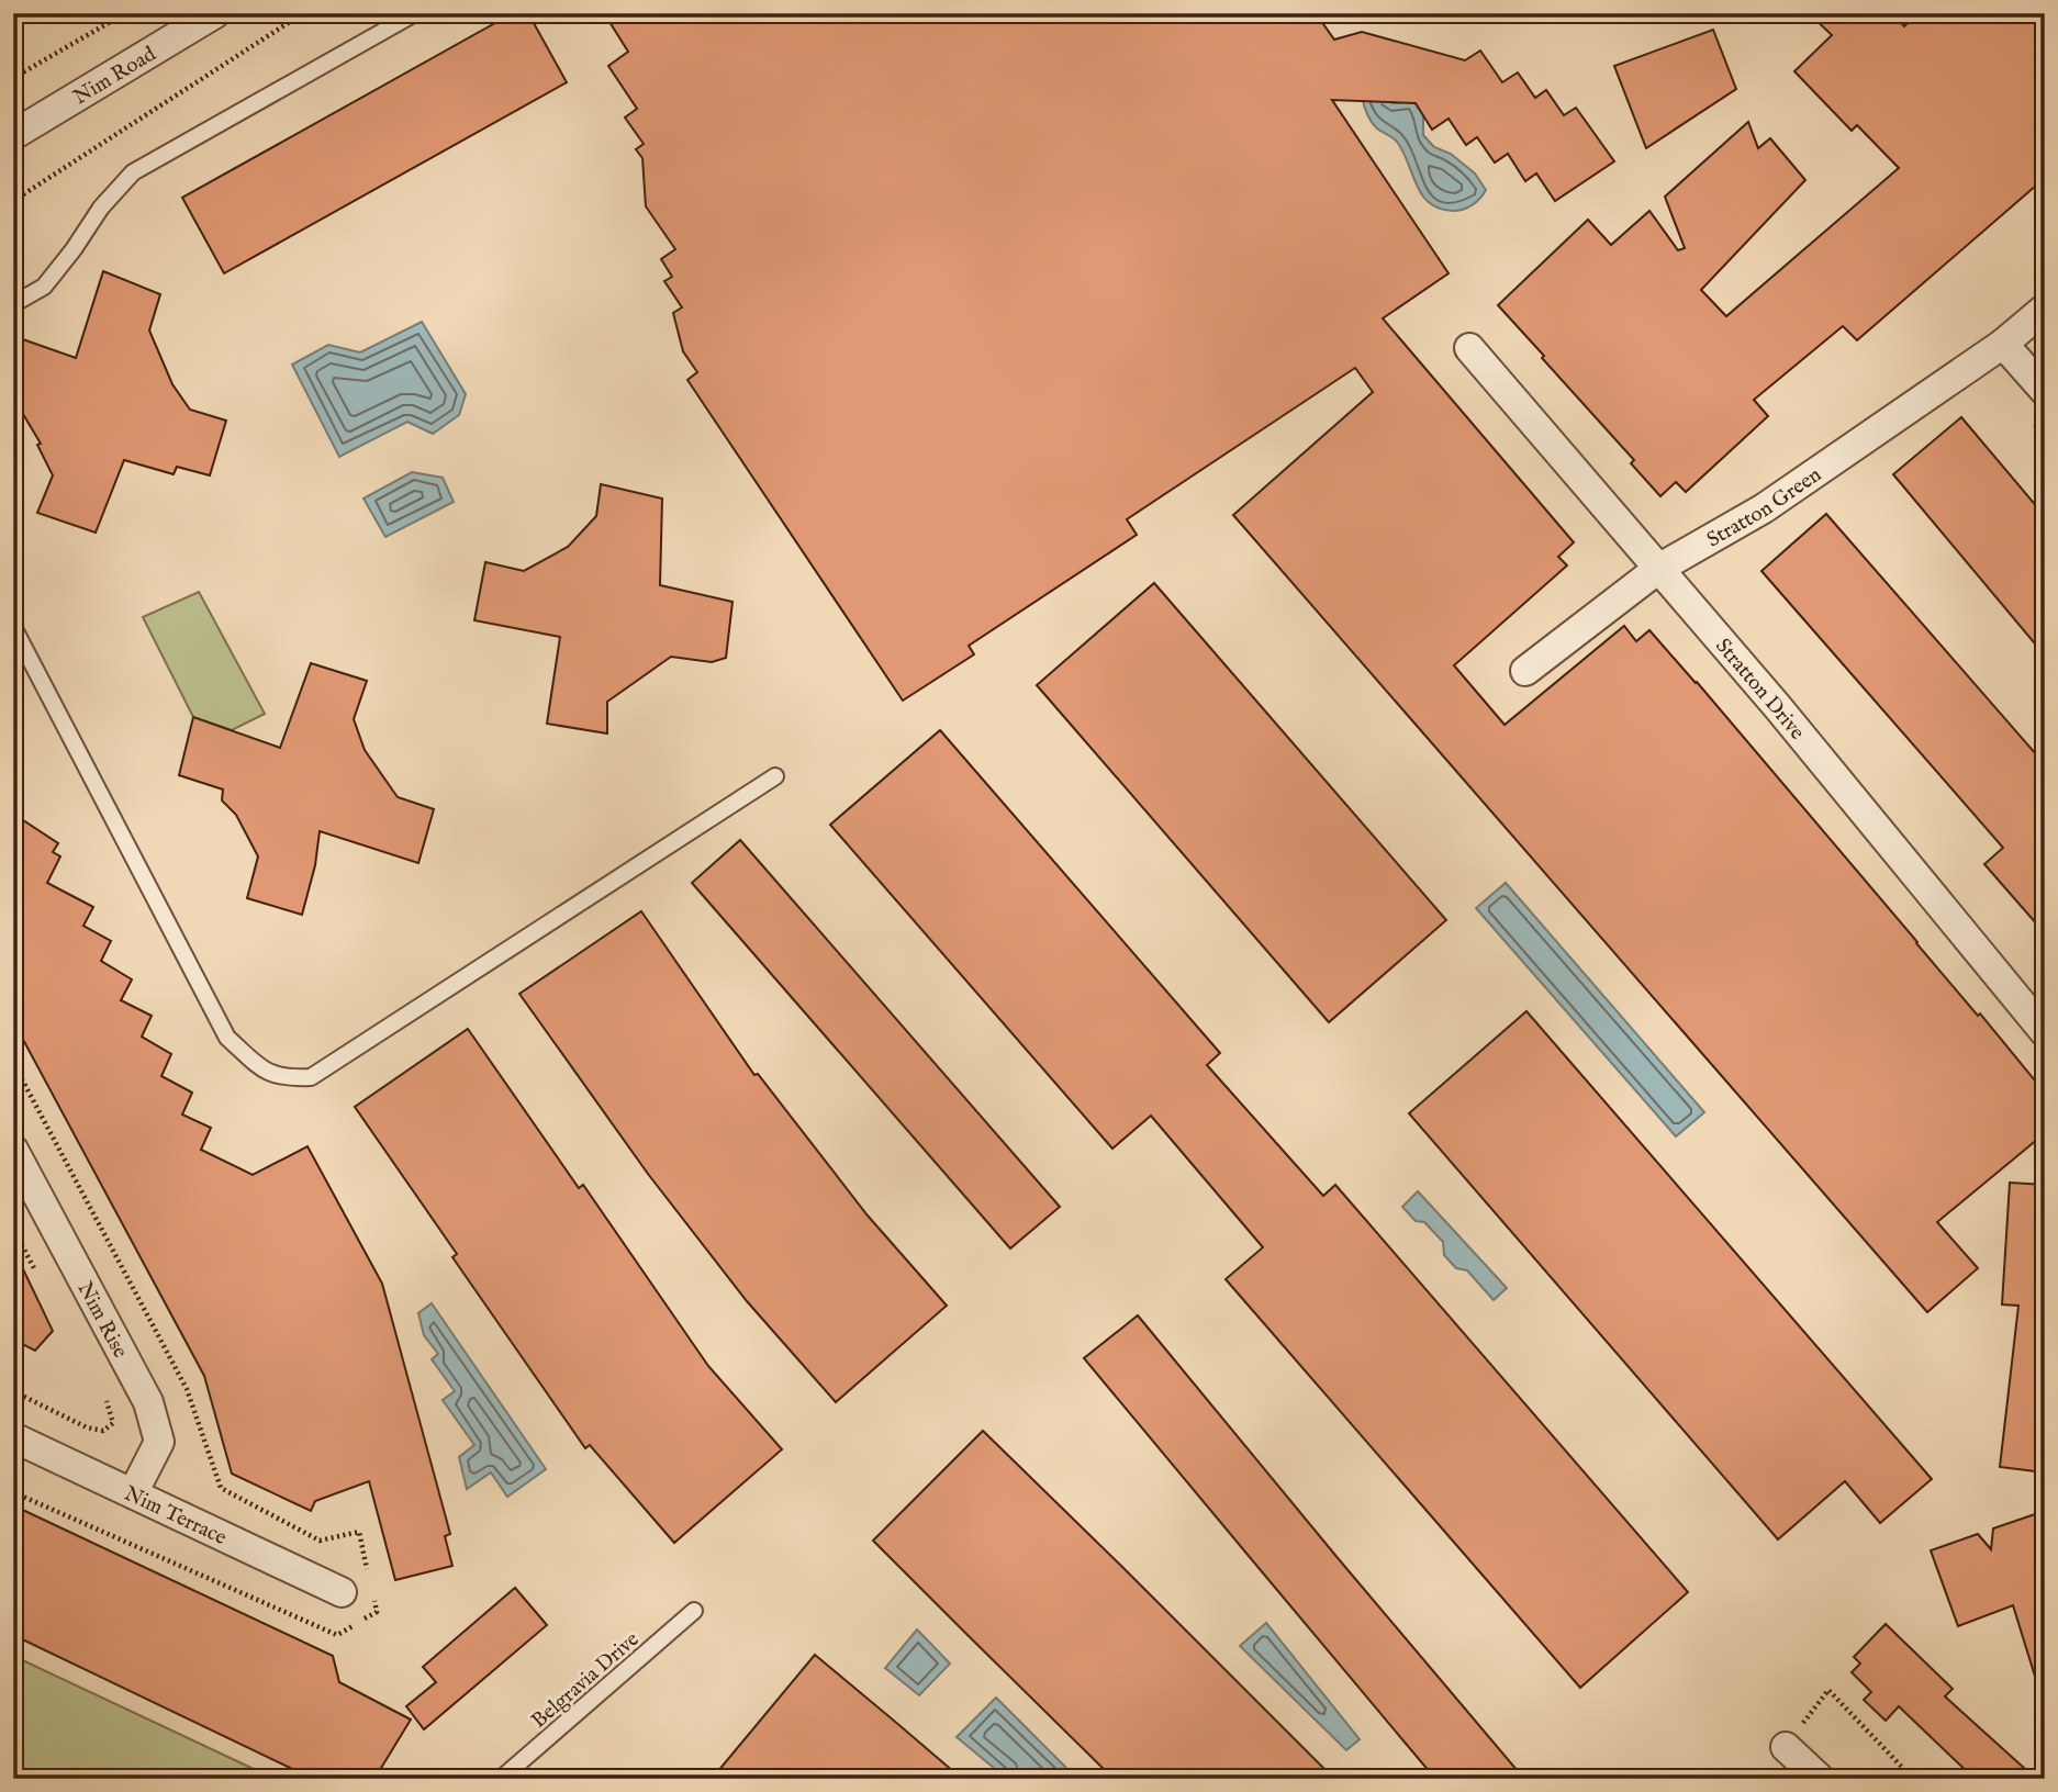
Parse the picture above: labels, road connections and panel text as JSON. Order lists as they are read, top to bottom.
{
  "streets": {
    "street": [
      "Nim Road",
      "Stratton Green",
      "Stratton Drive",
      "Nim Rise",
      "Nim Terrace"
    ],
    "lane": ["Belgravia Drive"]
  },
  "crossings": [
    ["Stratton Green", "Stratton Drive"],
    ["Nim Rise", "Nim Terrace"]
  ]
}
